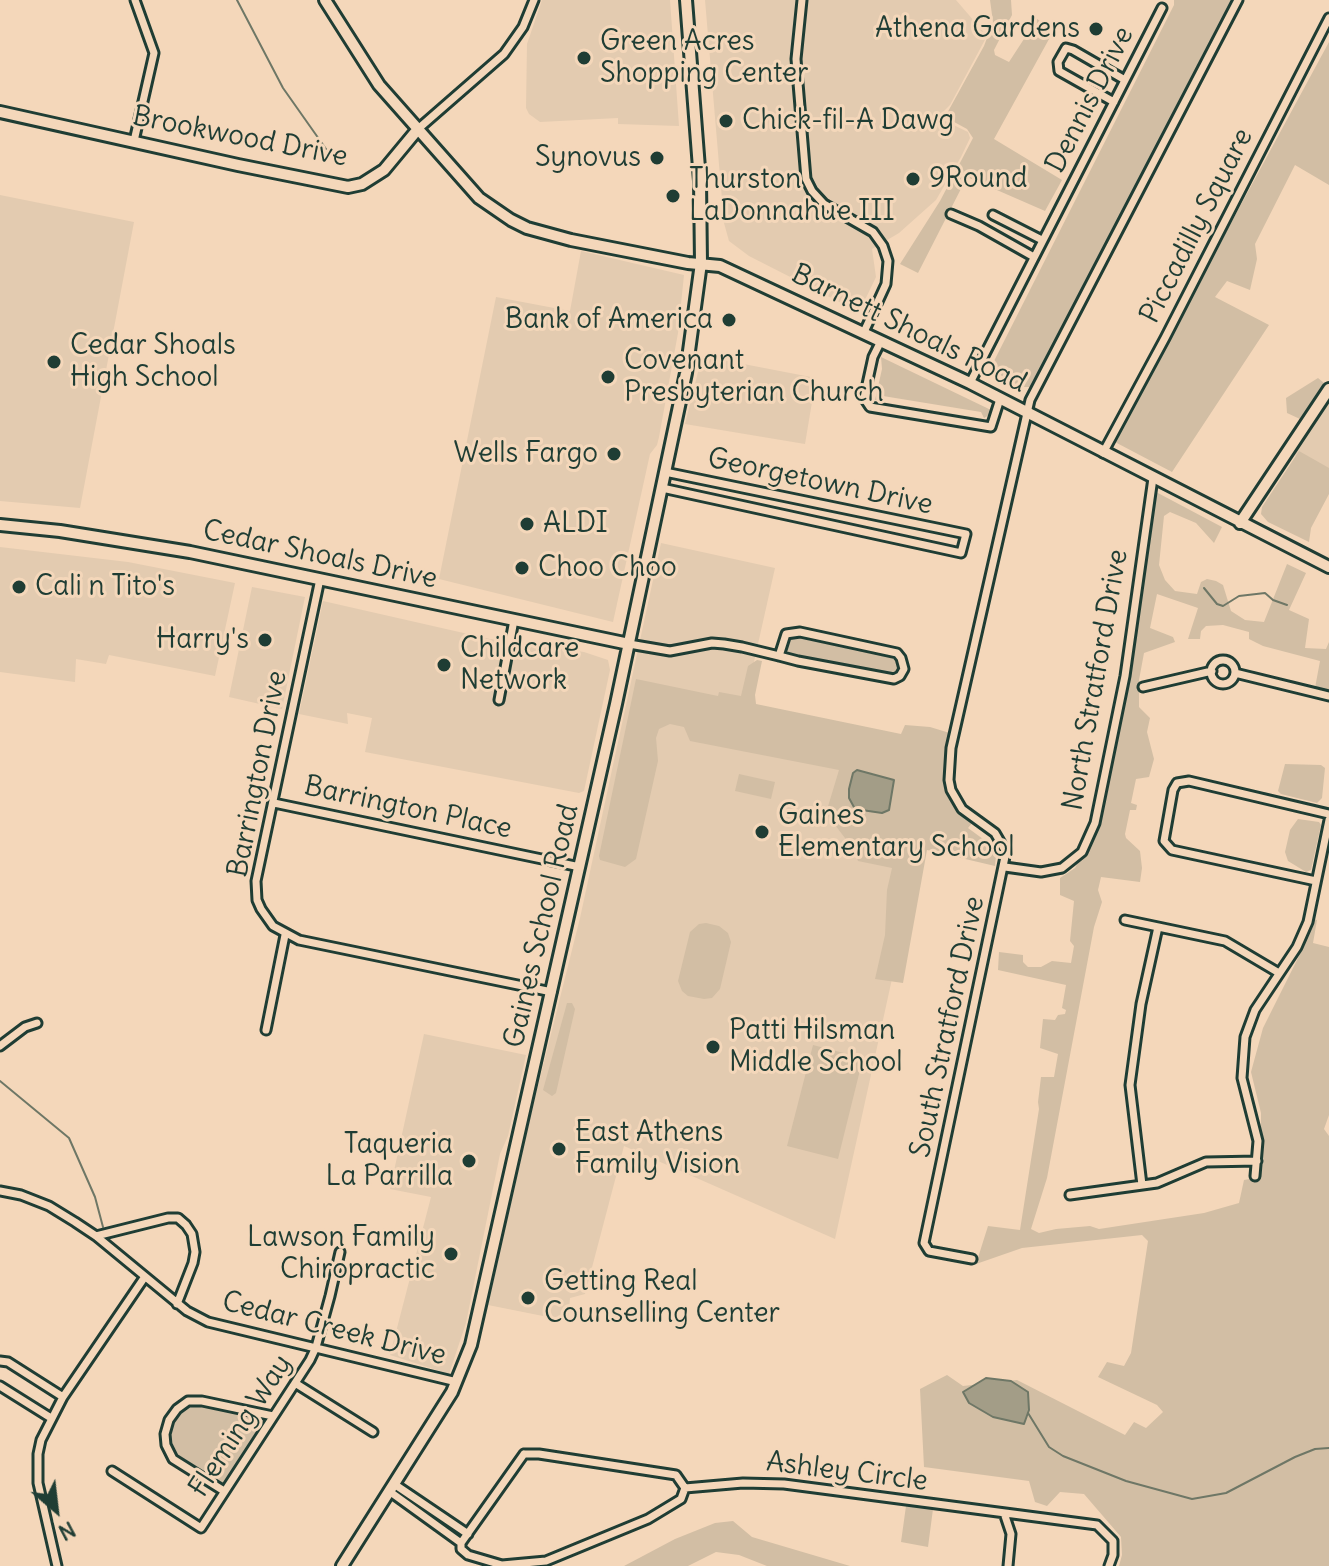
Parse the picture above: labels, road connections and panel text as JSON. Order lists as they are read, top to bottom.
{
  "streets": {
    "main road": [
      "Brookwood Drive",
      "Barnett Shoals Road",
      "Cedar Shoals Drive",
      "Gaines School Road"
    ],
    "street": [
      "Dennis Drive",
      "Piccadilly Square",
      "Georgetown Drive",
      "North Stratford Drive",
      "Barrington Drive",
      "Barrington Place",
      "South Stratford Drive",
      "Cedar Creek Drive",
      "Fleming Way",
      "Ashley Circle"
    ]
  },
  "crossings": [
    ["Dennis Drive", "Barnett Shoals Road"],
    ["Brookwood Drive", "Barnett Shoals Road"],
    ["Piccadilly Square", "Barnett Shoals Road"],
    ["Barnett Shoals Road", "North Stratford Drive"],
    ["Barnett Shoals Road", "Gaines School Road"],
    ["Barnett Shoals Road", "South Stratford Drive"],
    ["Georgetown Drive", "Gaines School Road"],
    ["Cedar Shoals Drive", "Barrington Drive"],
    ["Cedar Shoals Drive", "Gaines School Road"],
    ["North Stratford Drive", "South Stratford Drive"],
    ["Barrington Drive", "Barrington Place"],
    ["Barrington Place", "Gaines School Road"],
    ["Gaines School Road", "Cedar Creek Drive"],
    ["Cedar Creek Drive", "Fleming Way"]
  ],
  "places": [
    "Athena Gardens",
    "Green Acres Shopping Center",
    "Chick-fil-A Dawg",
    "Synovus",
    "9Round",
    "Thurston LaDonnahue III",
    "Bank of America",
    "Cedar Shoals High School",
    "Covenant Presbyterian Church",
    "Wells Fargo",
    "ALDI",
    "Choo Choo",
    "Cali n Tito's",
    "Harry's",
    "Childcare Network",
    "Gaines Elementary School",
    "Patti Hilsman Middle School",
    "East Athens Family Vision",
    "Taqueria La Parrilla",
    "Lawson Family Chiropractic",
    "Getting Real Counselling Center"
  ],
  "north": "bottom right"
}
